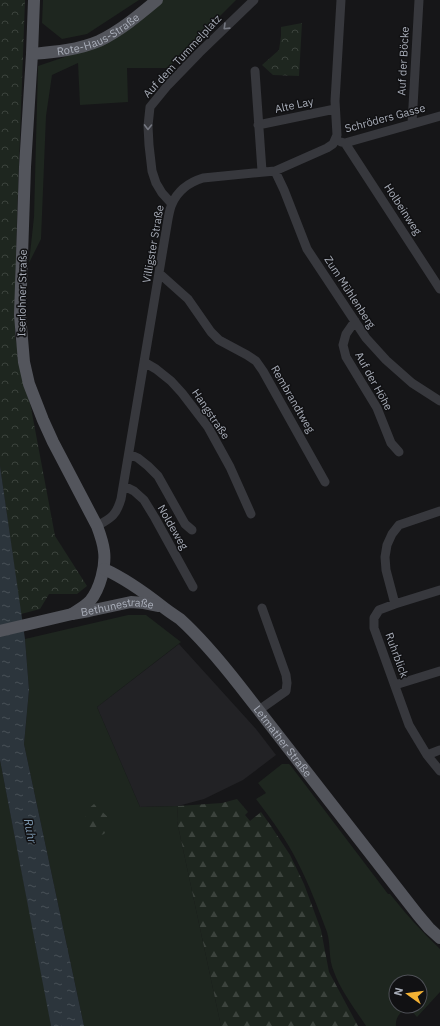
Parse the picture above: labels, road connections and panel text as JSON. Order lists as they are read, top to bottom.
{
  "streets": {
    "main road": [
      "Rote-Haus-Straße",
      "Iserlohner Straße",
      "Bethunestraße",
      "Letmather Straße"
    ],
    "street": [
      "Auf dem Tummelplatz",
      "Auf der Böcke",
      "Alte Lay",
      "Schröders Gasse",
      "Holbeinweg",
      "Villigster Straße",
      "Zum Mühlenberg",
      "Auf der Höhe",
      "Rembrandtweg",
      "Hangstraße",
      "Noldeweg",
      "Ruhrblick"
    ]
  },
  "crossings": [
    ["Rote-Haus-Straße", "Iserlohner Straße"],
    ["Auf dem Tummelplatz", "Villigster Straße"],
    ["Auf der Böcke", "Schröders Gasse"],
    ["Schröders Gasse", "Holbeinweg"],
    ["Schröders Gasse", "Villigster Straße"],
    ["Villigster Straße", "Zum Mühlenberg"],
    ["Villigster Straße", "Iserlohner Straße"],
    ["Villigster Straße", "Rembrandtweg"],
    ["Villigster Straße", "Hangstraße"],
    ["Villigster Straße", "Noldeweg"],
    ["Zum Mühlenberg", "Auf der Höhe"],
    ["Iserlohner Straße", "Bethunestraße"],
    ["Iserlohner Straße", "Letmather Straße"],
    ["Bethunestraße", "Letmather Straße"]
  ],
  "one_way": ["Auf dem Tummelplatz"],
  "water": ["Ruhr"],
  "north": "left"
}
